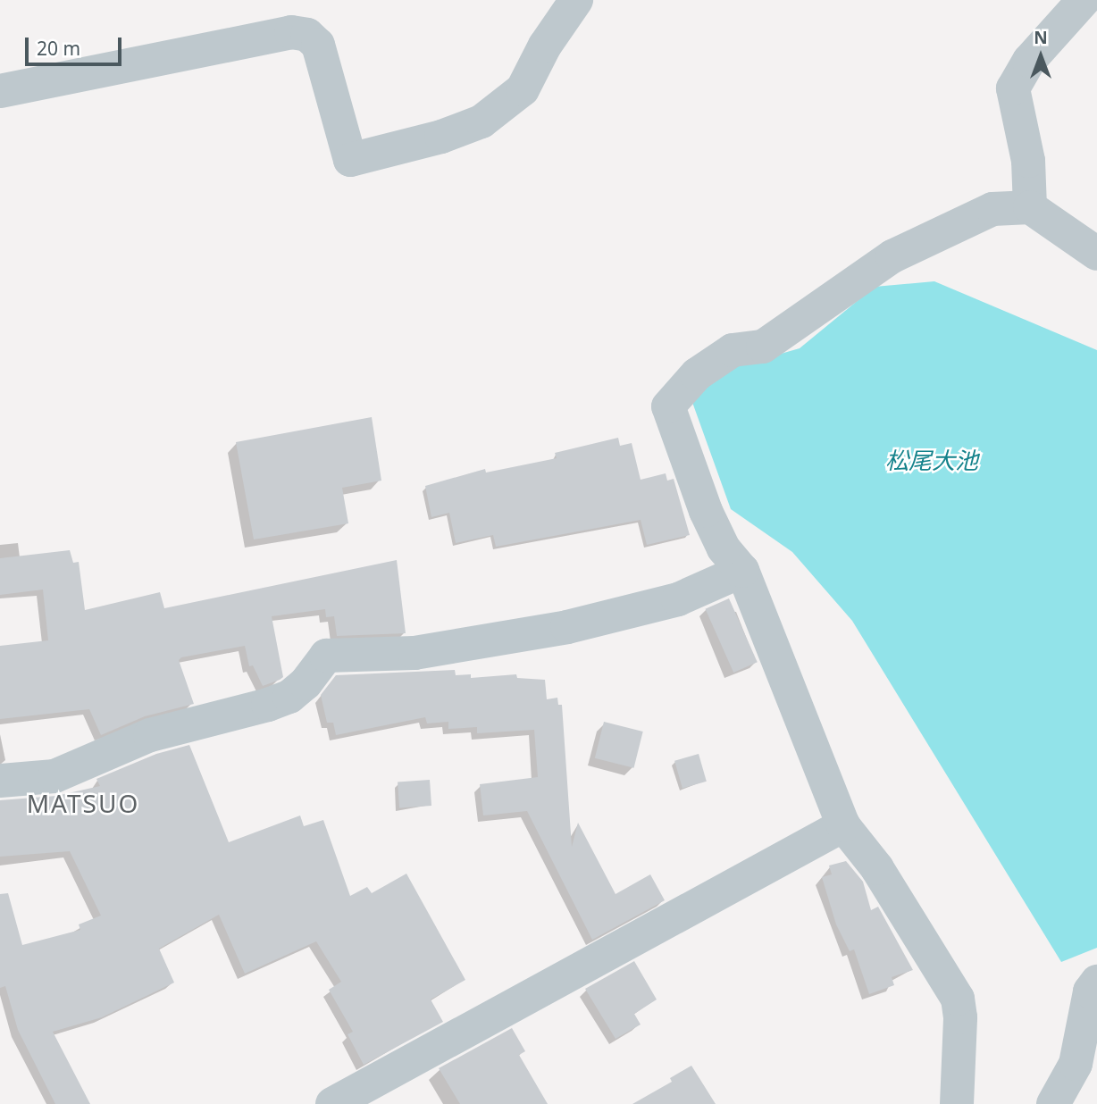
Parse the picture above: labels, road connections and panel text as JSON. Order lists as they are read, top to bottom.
{
  "districts": ["MATSUO"],
  "water": ["松尾大池"],
  "scale_bar": "20 m",
  "north": "top"
}
